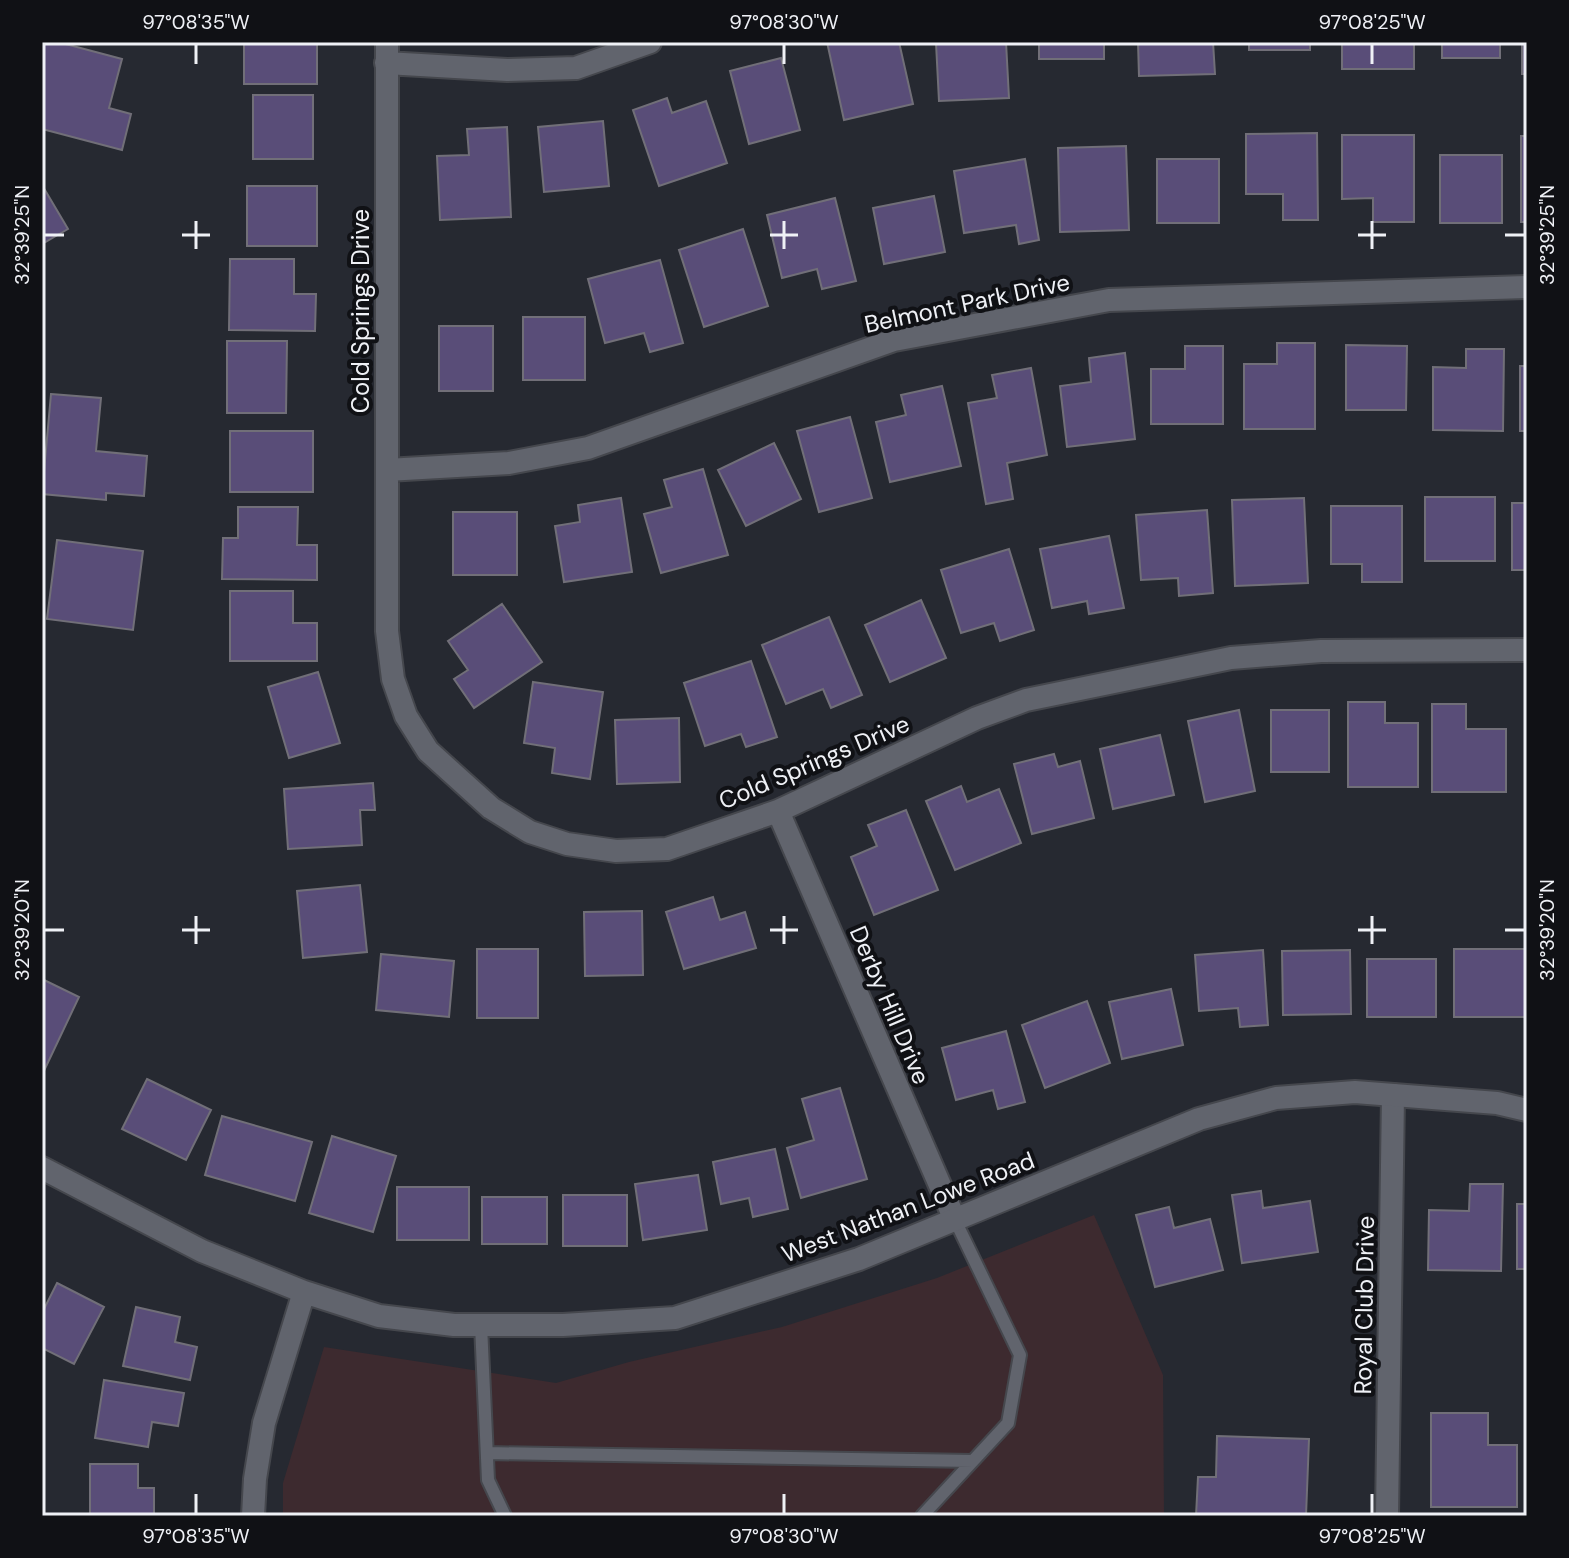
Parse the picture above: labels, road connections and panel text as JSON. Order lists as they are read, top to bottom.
{
  "streets": {
    "street": [
      "Belmont Park Drive",
      "Cold Springs Drive",
      "Derby Hill Drive",
      "West Nathan Lowe Road",
      "Royal Club Drive"
    ]
  },
  "crossings": [
    ["Belmont Park Drive", "Cold Springs Drive"],
    ["Cold Springs Drive", "Derby Hill Drive"],
    ["Derby Hill Drive", "West Nathan Lowe Road"],
    ["West Nathan Lowe Road", "Royal Club Drive"]
  ],
  "coordinates": [
    "97°08'35\"W",
    "97°08'30\"W",
    "97°08'25\"W",
    "32°39'25\"N",
    "32°39'20\"N"
  ]
}
